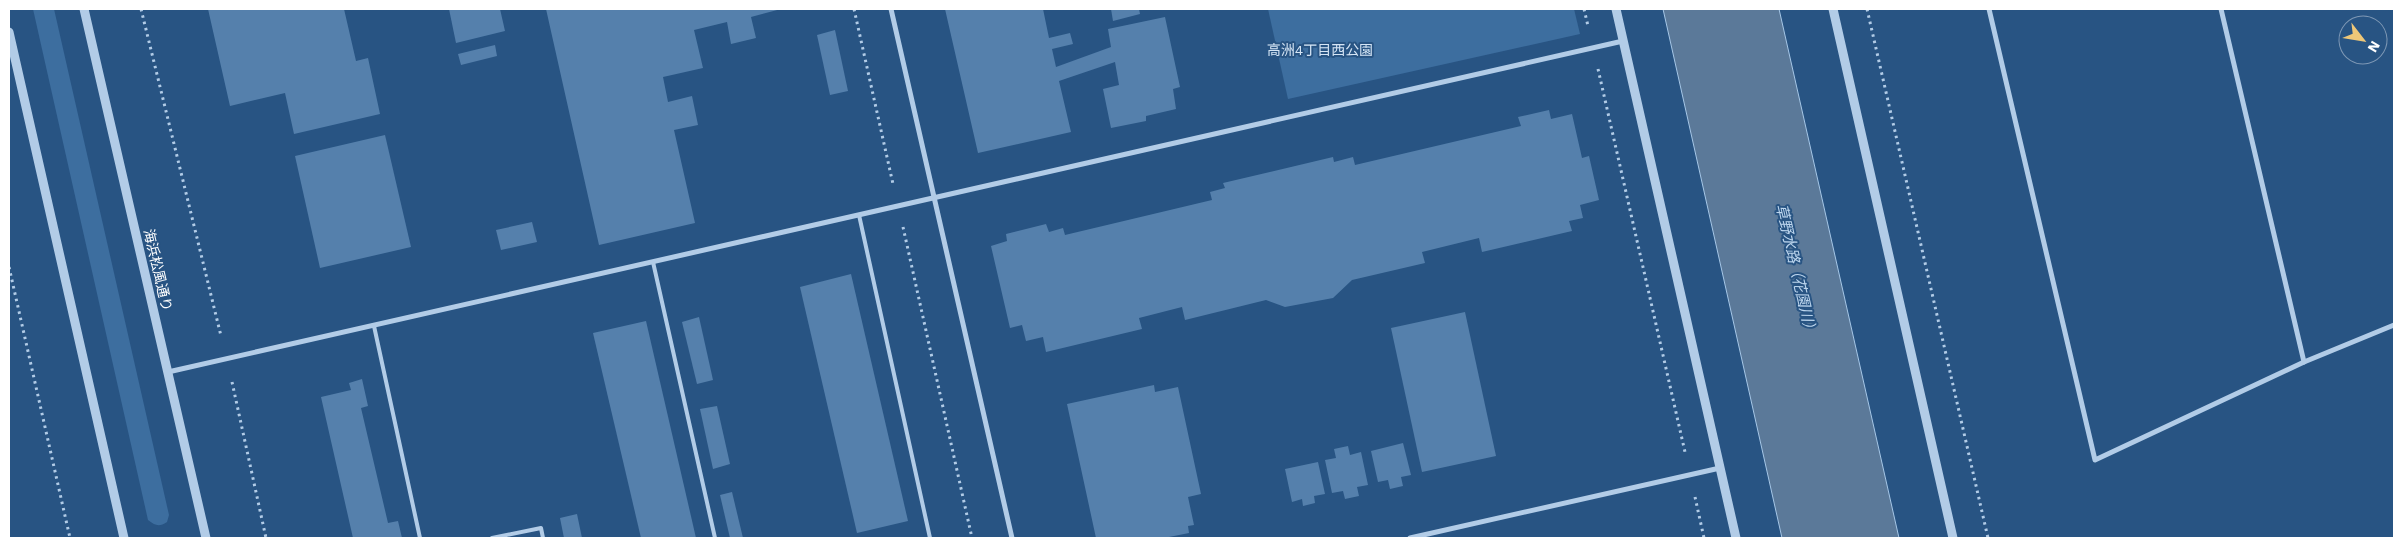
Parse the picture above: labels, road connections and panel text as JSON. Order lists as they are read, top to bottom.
{
  "streets": {
    "street": ["海浜松風通り"]
  },
  "water": ["草野水路（花園川）"],
  "parks": ["高洲4丁目西公園"],
  "north": "bottom right"
}
